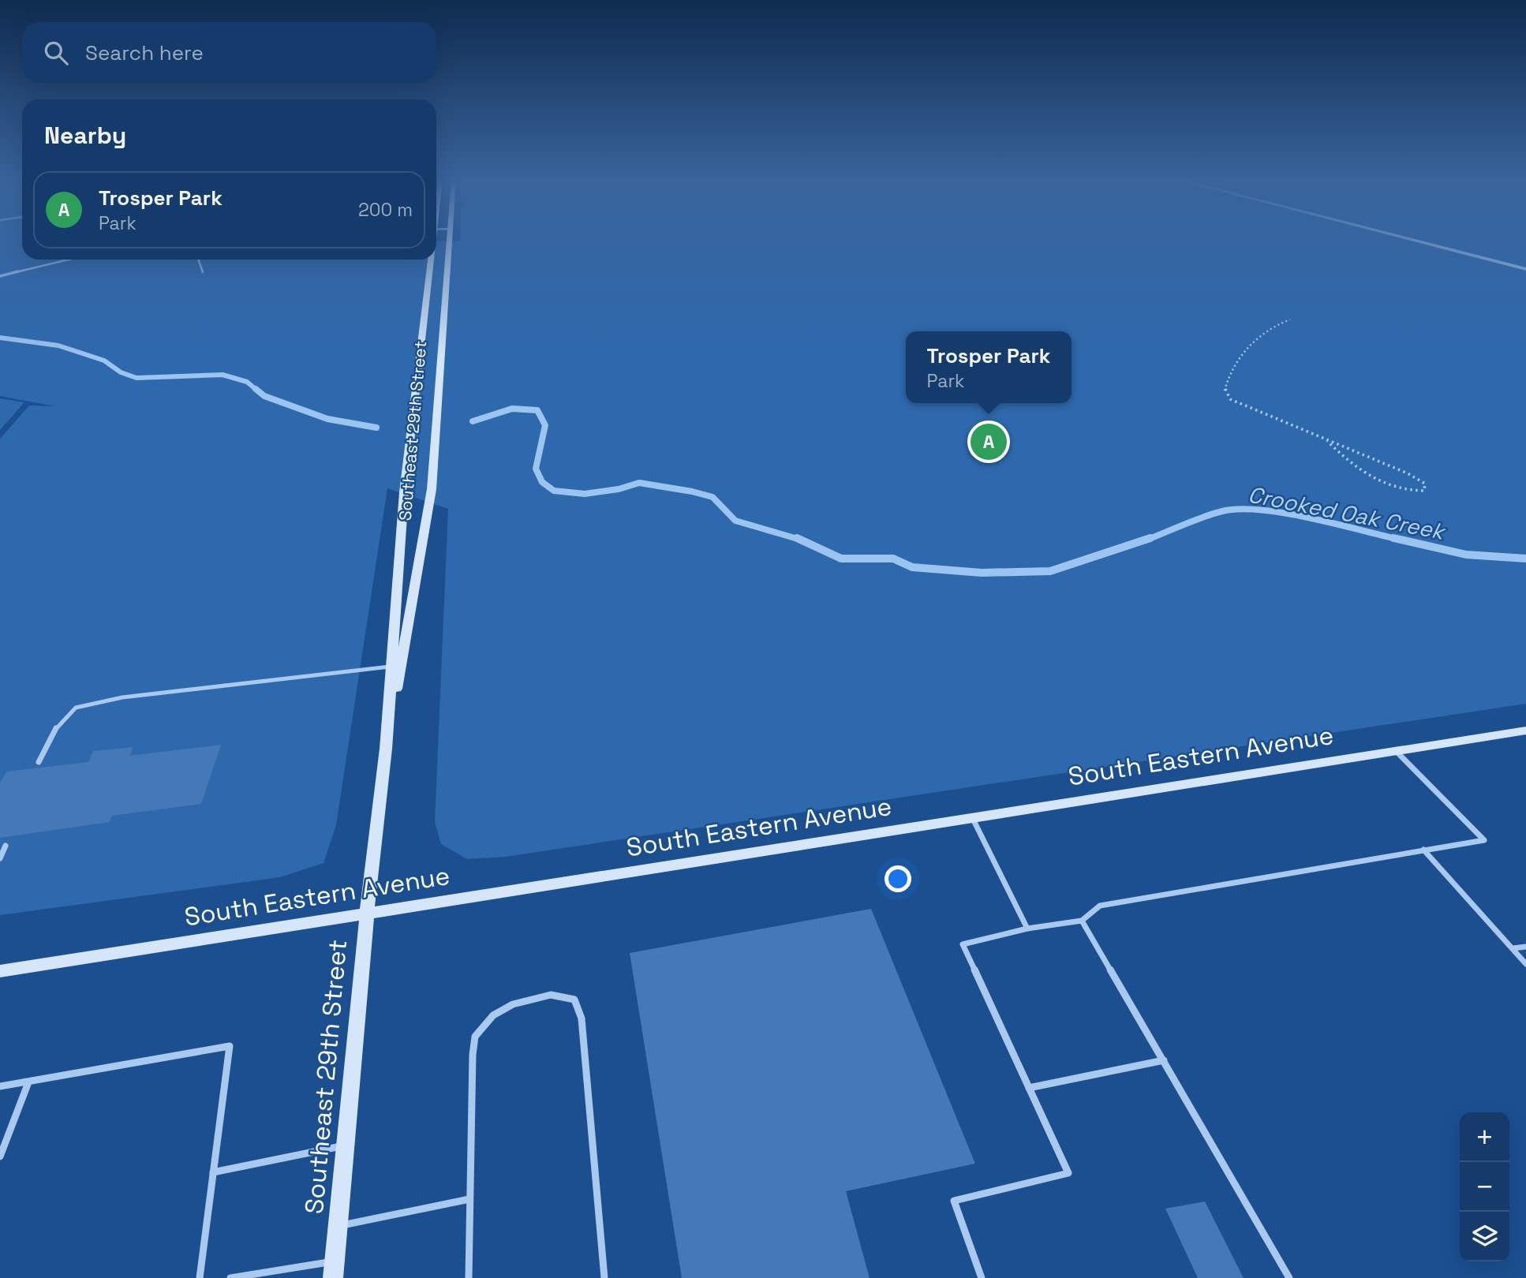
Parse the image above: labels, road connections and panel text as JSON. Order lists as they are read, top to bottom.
{
  "streets": {
    "main road": ["Southeast 29th Street", "South Eastern Avenue"]
  },
  "crossings": [
    ["Southeast 29th Street", "South Eastern Avenue"]
  ],
  "water": ["Crooked Oak Creek"],
  "page": {
    "search": "Search here",
    "heading": "Nearby",
    "list": [
      {
        "mark": "A",
        "name": "Trosper Park",
        "note": "Park",
        "value": "200 m"
      }
    ],
    "popup": ["Trosper Park", "Park"],
    "pins": "A",
    "map_buttons": ["+", "−"]
  }
}
